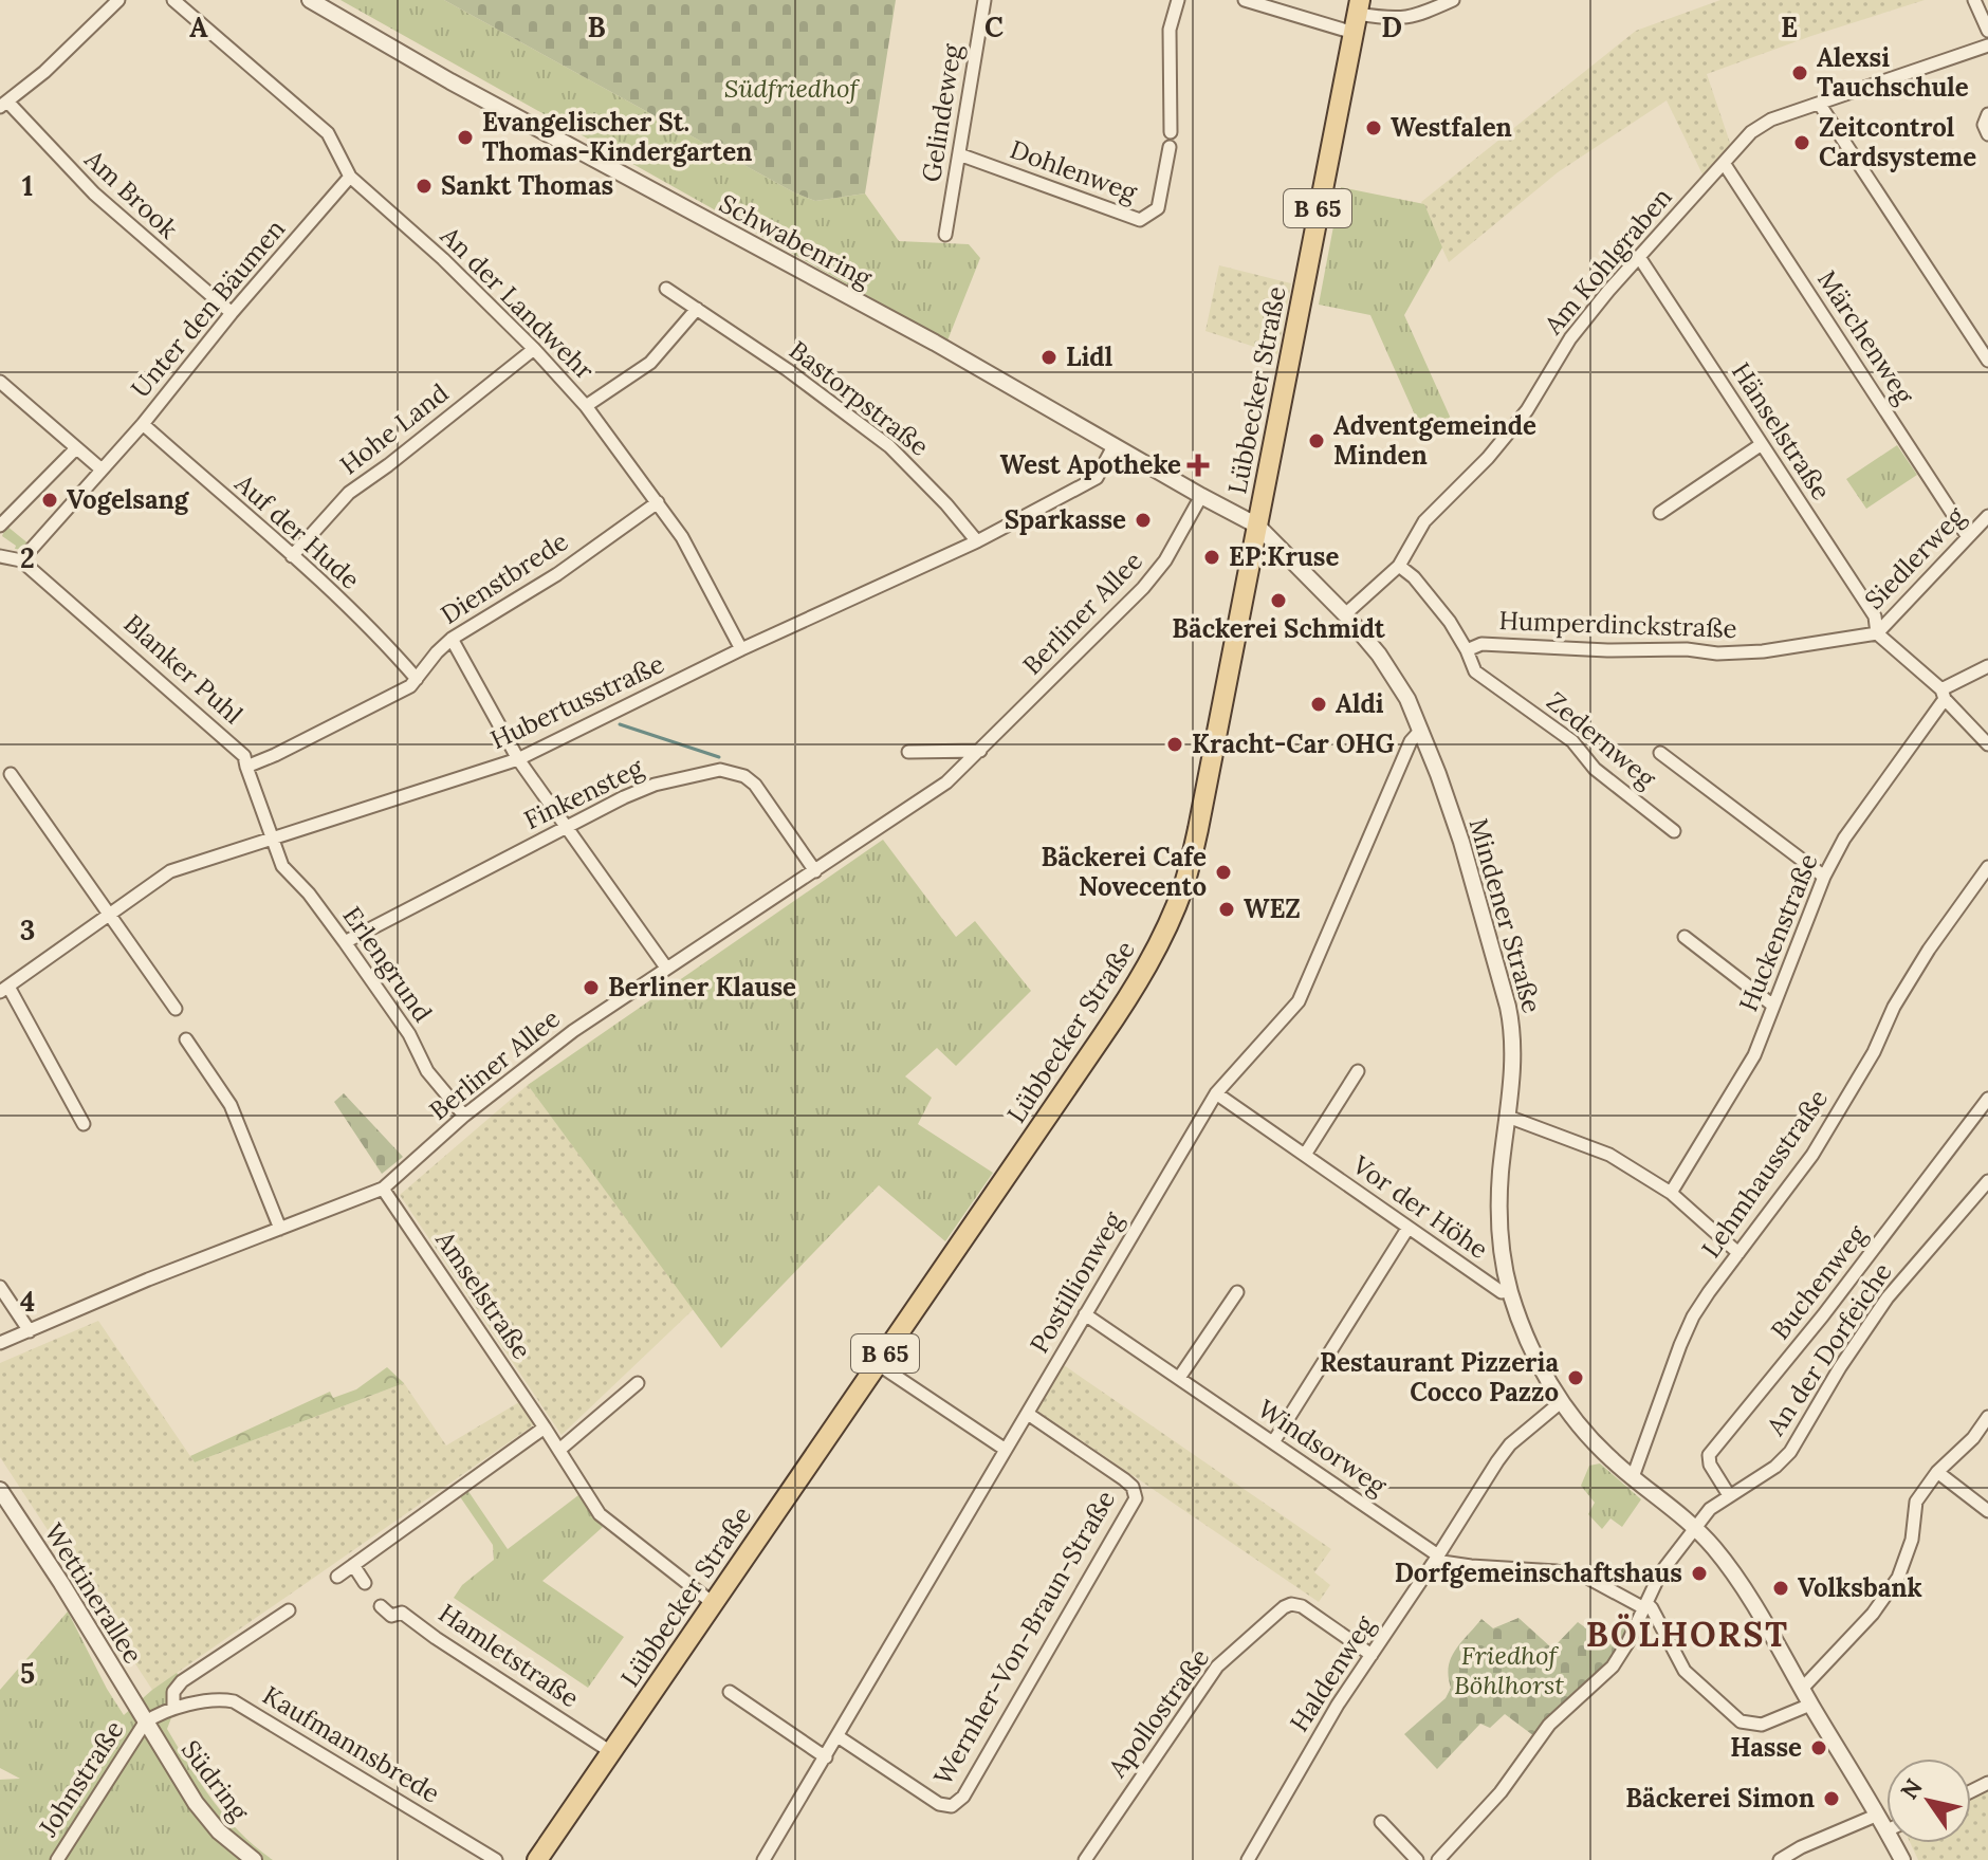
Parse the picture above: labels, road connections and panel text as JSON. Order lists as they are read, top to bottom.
{
  "streets": {
    "main road": ["B 65", "Lübbecker Straße"],
    "street": [
      "Gelindeweg",
      "Dohlenweg",
      "Am Brook",
      "Schwabenring",
      "Am Kohlgraben",
      "An der Landwehr",
      "Unter den Bäumen",
      "Märchenweg",
      "Bastorpstraße",
      "Hohe Land",
      "Hänselstraße",
      "Auf der Hude",
      "Siedlerweg",
      "Dienstbrede",
      "Berliner Allee",
      "Humperdinckstraße",
      "Blanker Puhl",
      "Hubertusstraße",
      "Zedernweg",
      "Finkensteg",
      "Mindener Straße",
      "Huckenstraße",
      "Erlengrund",
      "Lehmhausstraße",
      "Vor der Höhe",
      "Postillionweg",
      "Buchenweg",
      "Amselstraße",
      "An der Dorfeiche",
      "Windsorweg",
      "Wettinerallee",
      "Wernher-Von-Braun-Straße",
      "Hamletstraße",
      "Haldenweg",
      "Apollostraße",
      "Kaufmannsbrede",
      "Johnstraße",
      "Südring"
    ]
  },
  "crossings": [
    ["Gelindeweg", "Dohlenweg"],
    ["Am Brook", "Unter den Bäumen"],
    ["Schwabenring", "Lübbecker Straße"],
    ["Schwabenring", "Berliner Allee"],
    ["Schwabenring", "Hubertusstraße"],
    ["Schwabenring", "Mindener Straße"],
    ["Am Kohlgraben", "Märchenweg"],
    ["Am Kohlgraben", "Hänselstraße"],
    ["Am Kohlgraben", "Humperdinckstraße"],
    ["Am Kohlgraben", "Mindener Straße"],
    ["An der Landwehr", "Unter den Bäumen"],
    ["An der Landwehr", "Hohe Land"],
    ["An der Landwehr", "Dienstbrede"],
    ["An der Landwehr", "Hubertusstraße"],
    ["Unter den Bäumen", "Auf der Hude"],
    ["Märchenweg", "Siedlerweg"],
    ["Lübbecker Straße", "Mindener Straße"],
    ["Lübbecker Straße", "Amselstraße"],
    ["Lübbecker Straße", "Hamletstraße"],
    ["Bastorpstraße", "Hubertusstraße"],
    ["Hohe Land", "Auf der Hude"],
    ["Hänselstraße", "Siedlerweg"],
    ["Hänselstraße", "Humperdinckstraße"],
    ["Auf der Hude", "Dienstbrede"],
    ["Siedlerweg", "Humperdinckstraße"],
    ["Dienstbrede", "Blanker Puhl"],
    ["Berliner Allee", "Finkensteg"],
    ["Berliner Allee", "Erlengrund"],
    ["Berliner Allee", "Amselstraße"],
    ["Humperdinckstraße", "Zedernweg"],
    ["Blanker Puhl", "Hubertusstraße"],
    ["Blanker Puhl", "Erlengrund"],
    ["Hubertusstraße", "Erlengrund"],
    ["Finkensteg", "Erlengrund"],
    ["Mindener Straße", "Lehmhausstraße"],
    ["Mindener Straße", "Vor der Höhe"],
    ["Mindener Straße", "Postillionweg"],
    ["Mindener Straße", "An der Dorfeiche"],
    ["Mindener Straße", "Haldenweg"],
    ["Vor der Höhe", "Postillionweg"],
    ["Postillionweg", "Windsorweg"],
    ["Postillionweg", "Wernher-Von-Braun-Straße"],
    ["Buchenweg", "An der Dorfeiche"],
    ["An der Dorfeiche", "Windsorweg"],
    ["Windsorweg", "Haldenweg"],
    ["Wettinerallee", "Kaufmannsbrede"],
    ["Wettinerallee", "Johnstraße"],
    ["Wettinerallee", "Südring"],
    ["Haldenweg", "Apollostraße"],
    ["Kaufmannsbrede", "Johnstraße"],
    ["Kaufmannsbrede", "Südring"],
    ["Johnstraße", "Südring"]
  ],
  "districts": ["BÖLHORST"],
  "parks": ["Südfriedhof", "Friedhof Böhlhorst"],
  "places": {
    "other": [
      "Alexsi Tauchschule",
      "Westfalen",
      "Evangelischer St. Thomas-Kindergarten",
      "Zeitcontrol Cardsysteme",
      "Sankt Thomas",
      "Lidl",
      "Adventgemeinde Minden",
      "Vogelsang",
      "Sparkasse",
      "EP:Kruse",
      "Bäckerei Schmidt",
      "Aldi",
      "Kracht-Car OHG",
      "Bäckerei Cafe Novecento",
      "WEZ",
      "Berliner Klause",
      "Restaurant Pizzeria Cocco Pazzo",
      "Dorfgemeinschaftshaus",
      "Volksbank",
      "Hasse",
      "Bäckerei Simon"
    ],
    "health": ["West Apotheke"]
  },
  "north": "top left",
  "grid": {
    "columns": [
      "A",
      "B",
      "C",
      "D",
      "E"
    ],
    "rows": [
      "1",
      "2",
      "3",
      "4",
      "5"
    ]
  }
}
